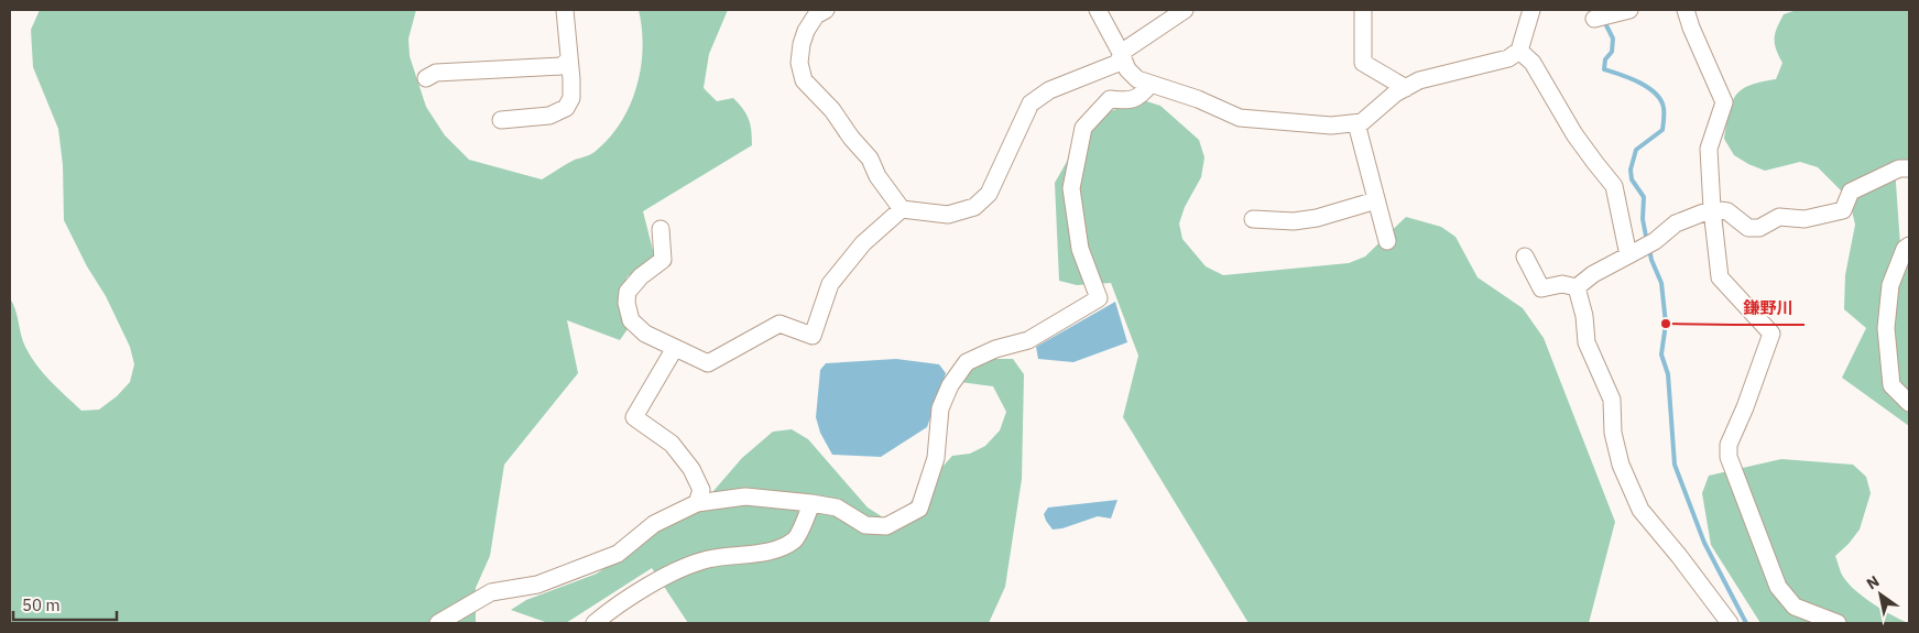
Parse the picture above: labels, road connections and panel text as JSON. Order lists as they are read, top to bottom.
{
  "places": ["鎌野川"],
  "scale_bar": "50 m",
  "north": "top left"
}
